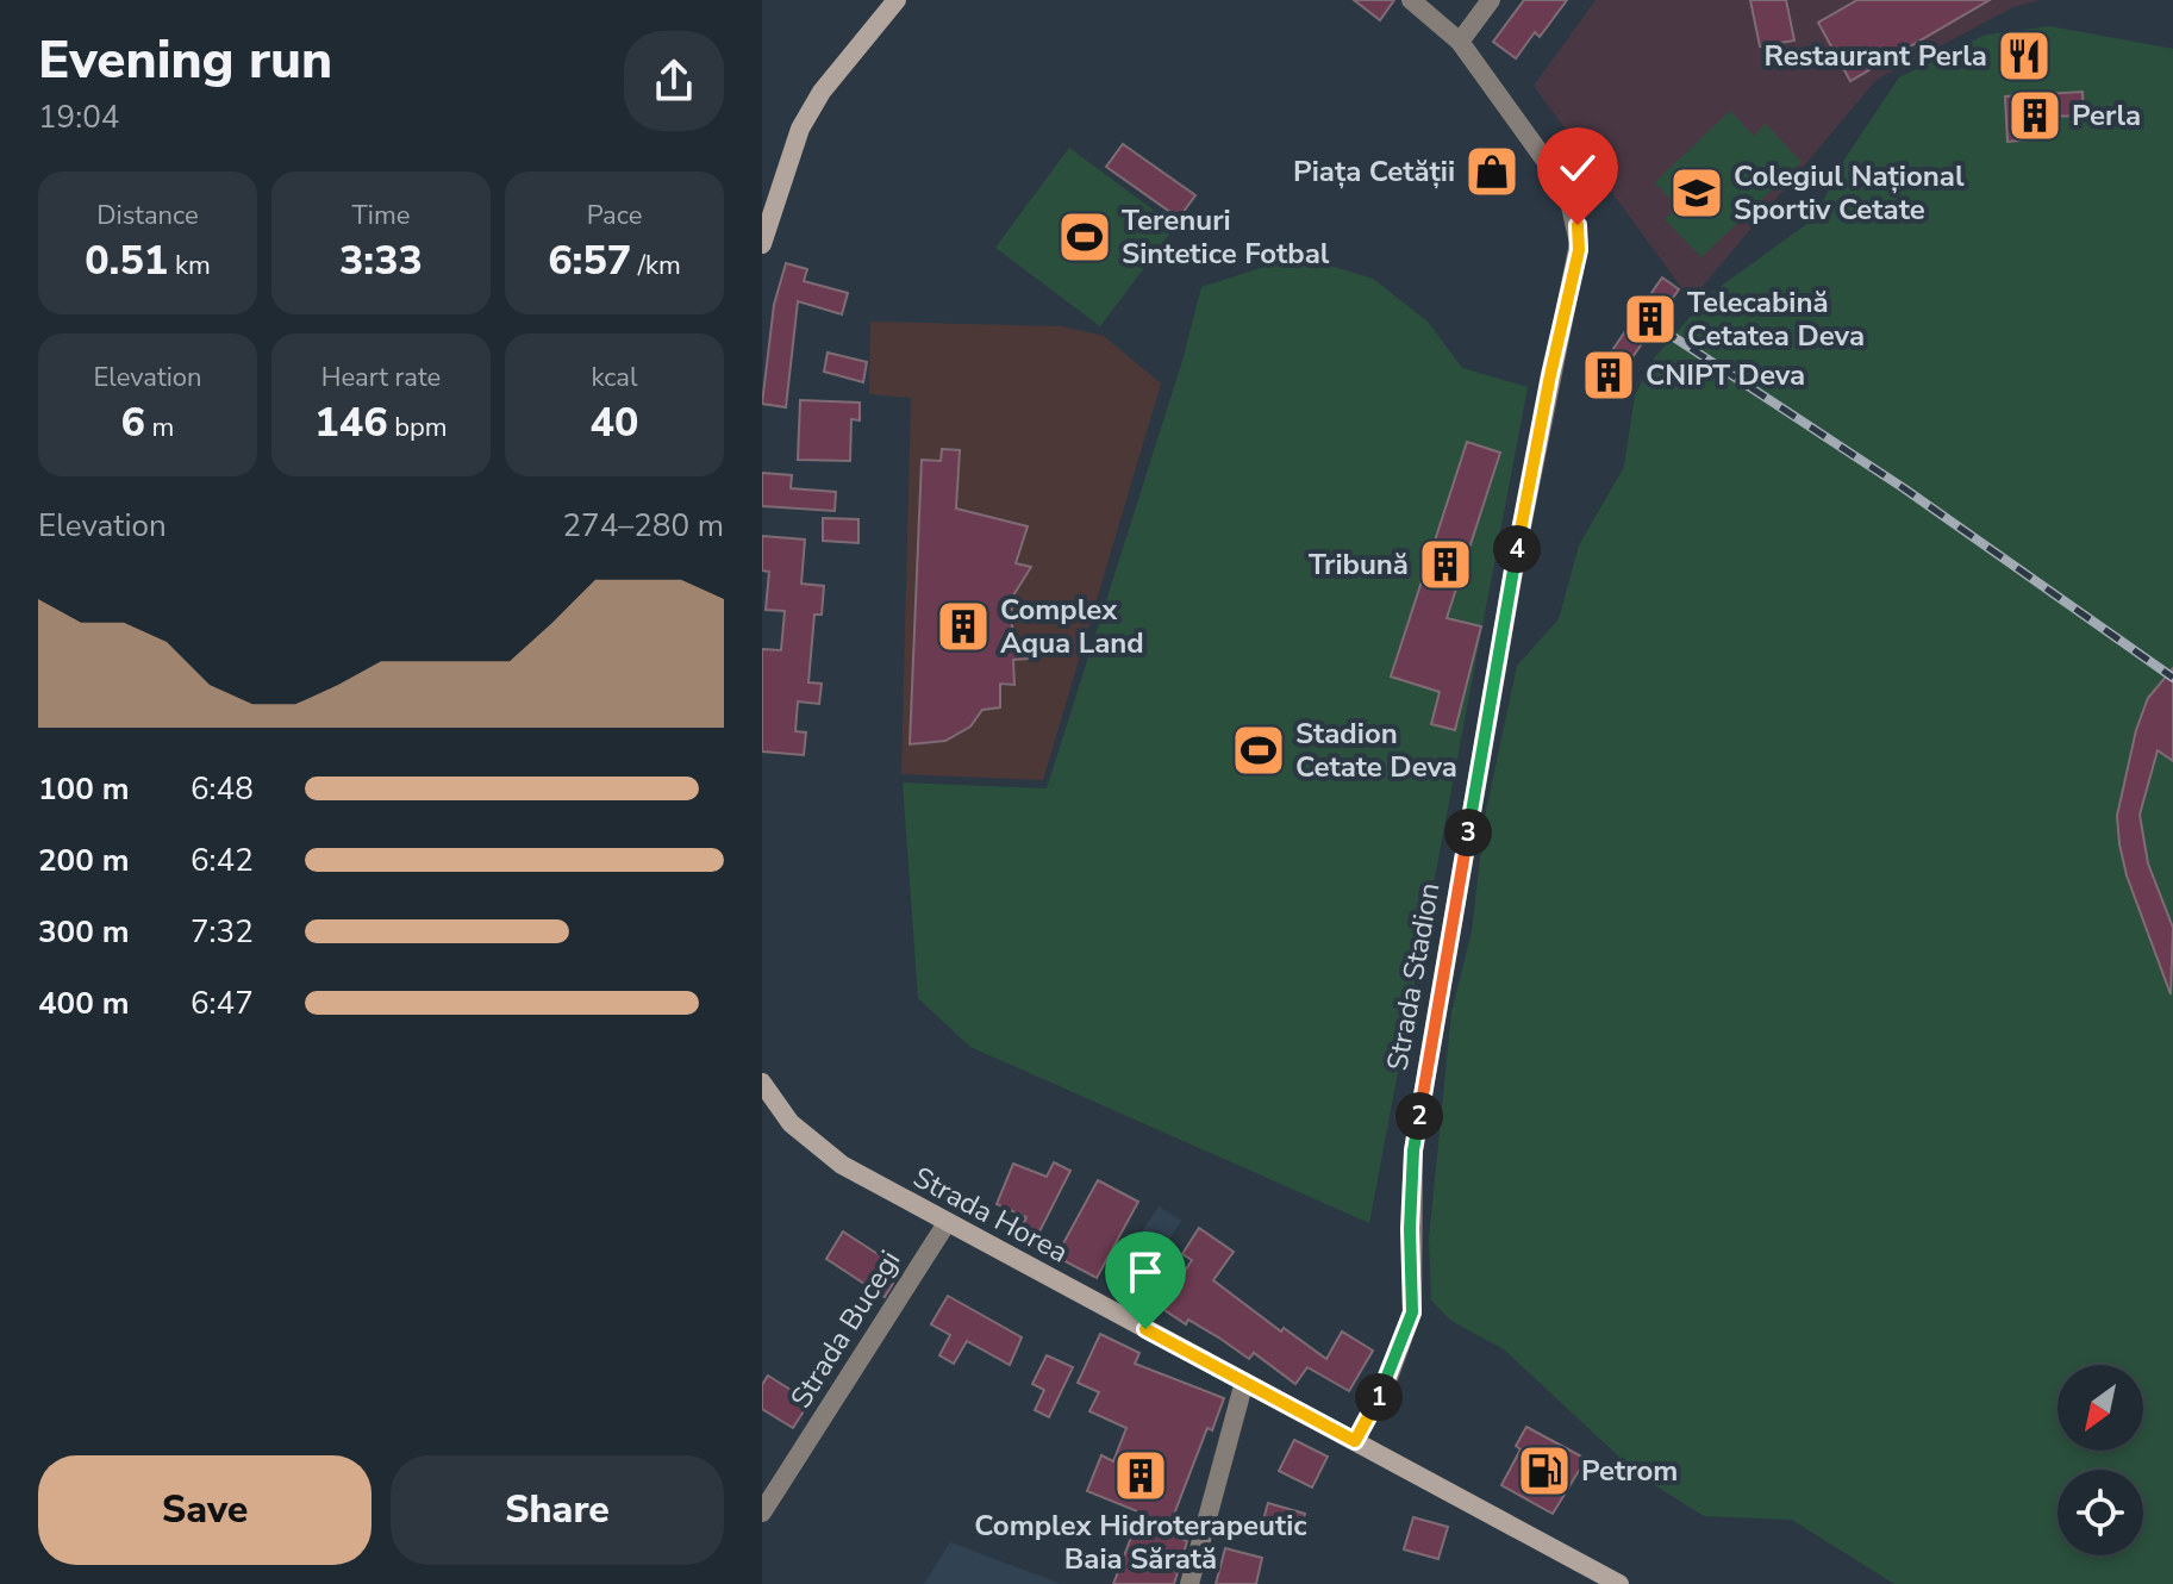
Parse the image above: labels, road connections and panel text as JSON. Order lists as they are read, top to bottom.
{
  "streets": {
    "main road": ["Strada Horea"],
    "street": ["Strada Stadion", "Strada Bucegi"]
  },
  "crossings": [
    ["Strada Stadion", "Strada Horea"],
    ["Strada Horea", "Strada Bucegi"]
  ],
  "places": {
    "restaurant": ["Restaurant Perla"],
    "building": [
      "Perla",
      "Telecabină Cetatea Deva",
      "CNIPT Deva",
      "Tribună",
      "Complex Aqua Land",
      "Complex Hidroterapeutic Baia Sărată"
    ],
    "shop": ["Piața Cetății"],
    "school or university": ["Colegiul Național Sportiv Cetate"],
    "sports": ["Terenuri Sintetice Fotbal", "Stadion Cetate Deva"],
    "fuel station": ["Petrom"]
  },
  "north": "bottom left",
  "page": {
    "heading": ["Evening run", "19:04"],
    "stats": [
      ["Distance", "0.51 km"],
      ["Time", "3:33"],
      ["Pace", "6:57 /km"],
      ["Elevation", "6 m"],
      ["Heart rate", "146 bpm"],
      ["kcal", "40"]
    ],
    "chart": ["Elevation", "274–280 m"],
    "pins": [
      "4",
      "3",
      "2",
      "1"
    ],
    "list": [
      {
        "name": "100 m",
        "note": "6:48"
      },
      {
        "name": "200 m",
        "note": "6:42"
      },
      {
        "name": "300 m",
        "note": "7:32"
      },
      {
        "name": "400 m",
        "note": "6:47"
      }
    ],
    "buttons": ["Save", "Share"]
  }
}
